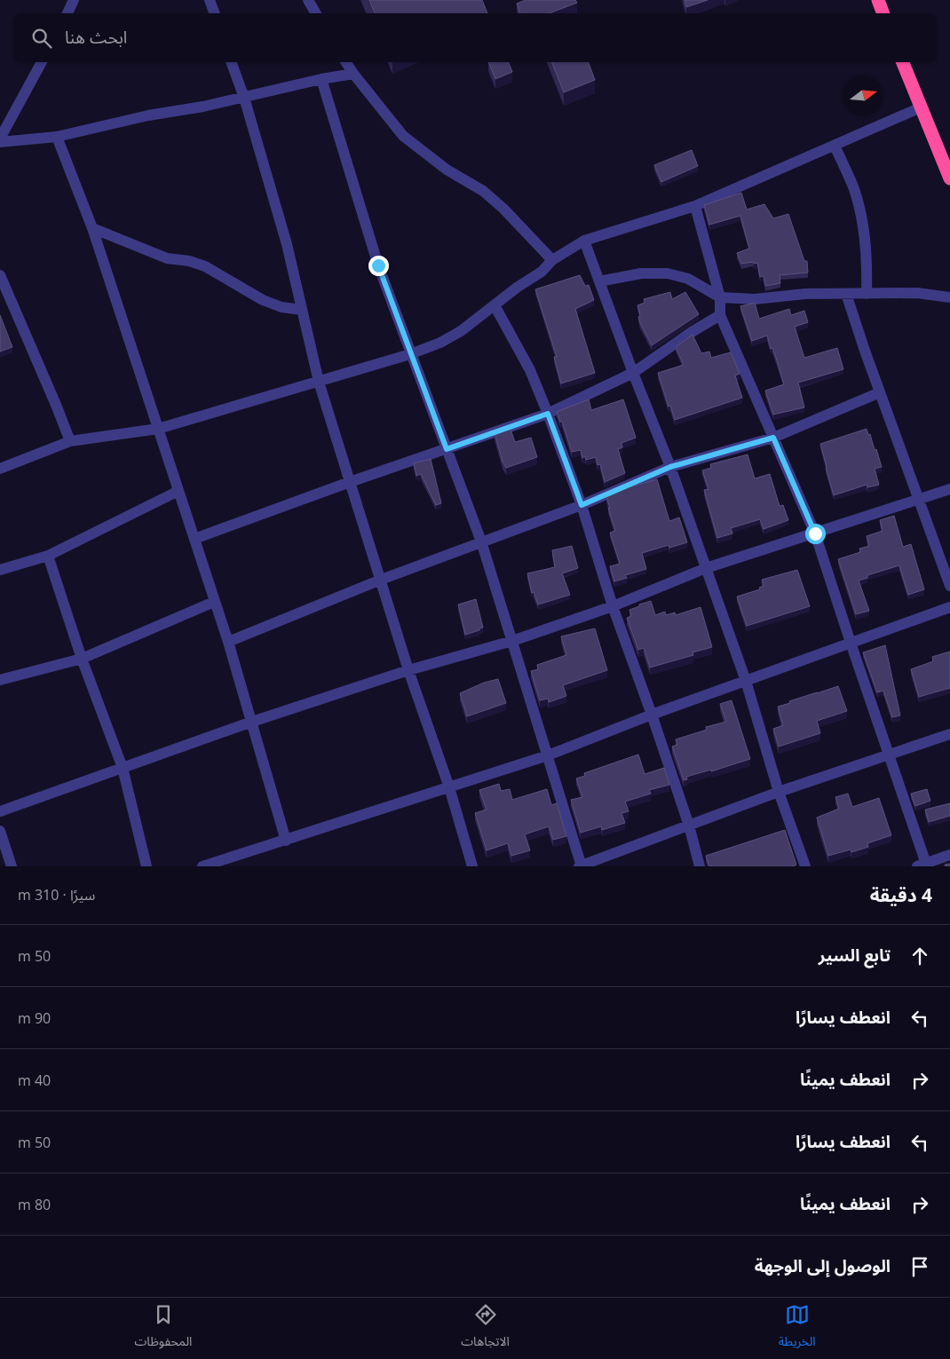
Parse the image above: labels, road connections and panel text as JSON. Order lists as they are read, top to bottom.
{
  "north": "right",
  "page": {
    "search": "ابحث هنا",
    "heading": ["4 دقيقة", "سيرًا · 310 m"],
    "list": [
      ["تابع السير", "50 m"],
      ["انعطف يسارًا", "90 m"],
      ["انعطف يمينًا", "40 m"],
      ["انعطف يسارًا", "50 m"],
      ["انعطف يمينًا", "80 m"],
      "الوصول إلى الوجهة"
    ],
    "nav": ["الخريطة", "الاتجاهات", "المحفوظات"]
  }
}
